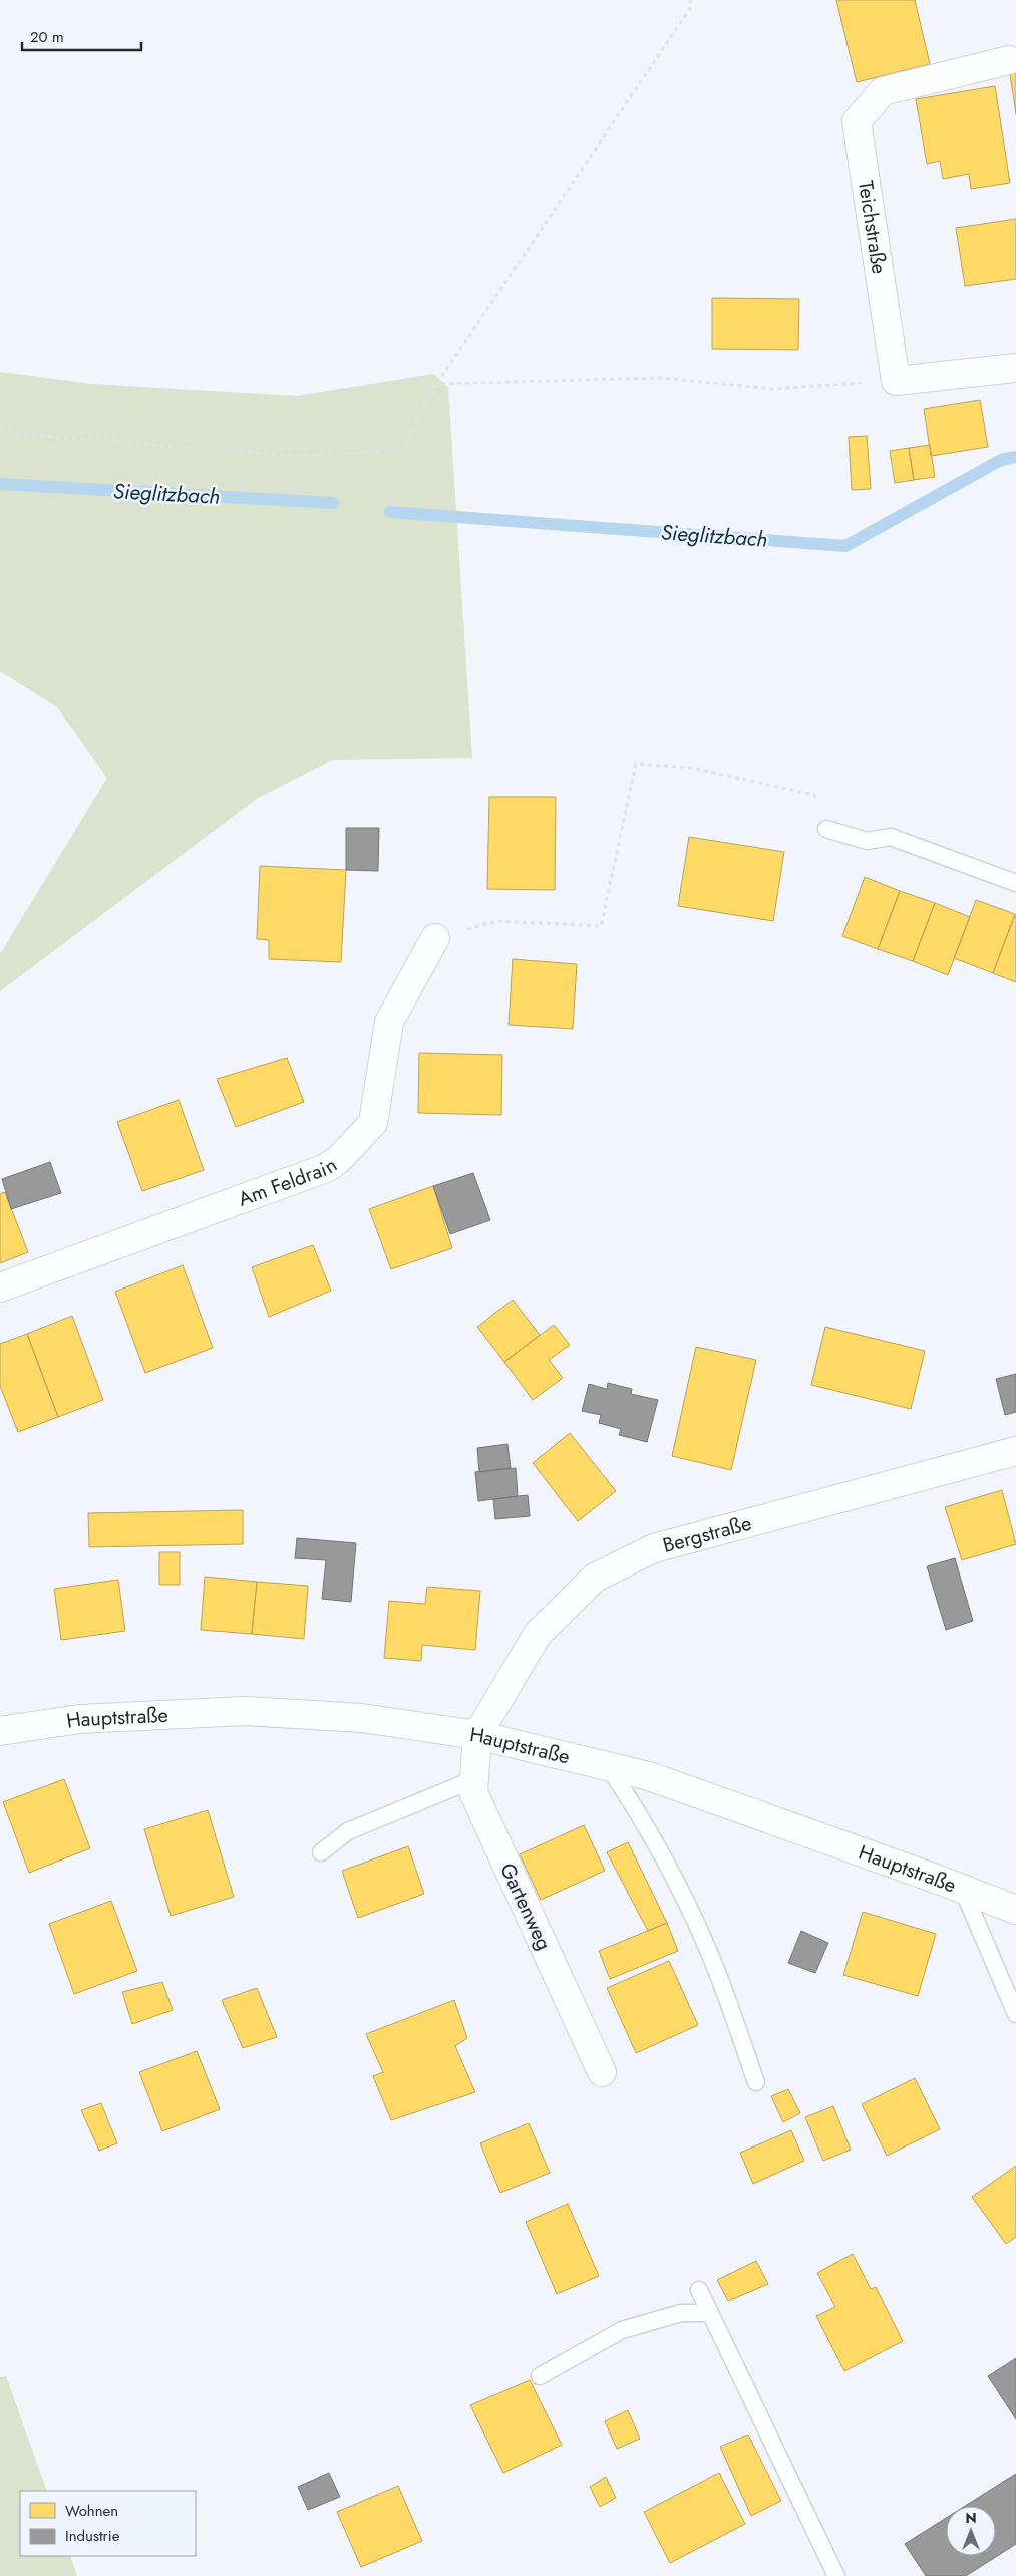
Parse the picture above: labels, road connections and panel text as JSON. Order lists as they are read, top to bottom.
{
  "streets": {
    "street": [
      "Teichstraße",
      "Am Feldrain",
      "Bergstraße",
      "Hauptstraße",
      "Gartenweg"
    ]
  },
  "crossings": [
    ["Bergstraße", "Hauptstraße"],
    ["Bergstraße", "Gartenweg"],
    ["Hauptstraße", "Gartenweg"]
  ],
  "water": ["Sieglitzbach"],
  "legend": ["Wohnen", "Industrie"],
  "scale_bar": "20 m",
  "north": "top"
}
